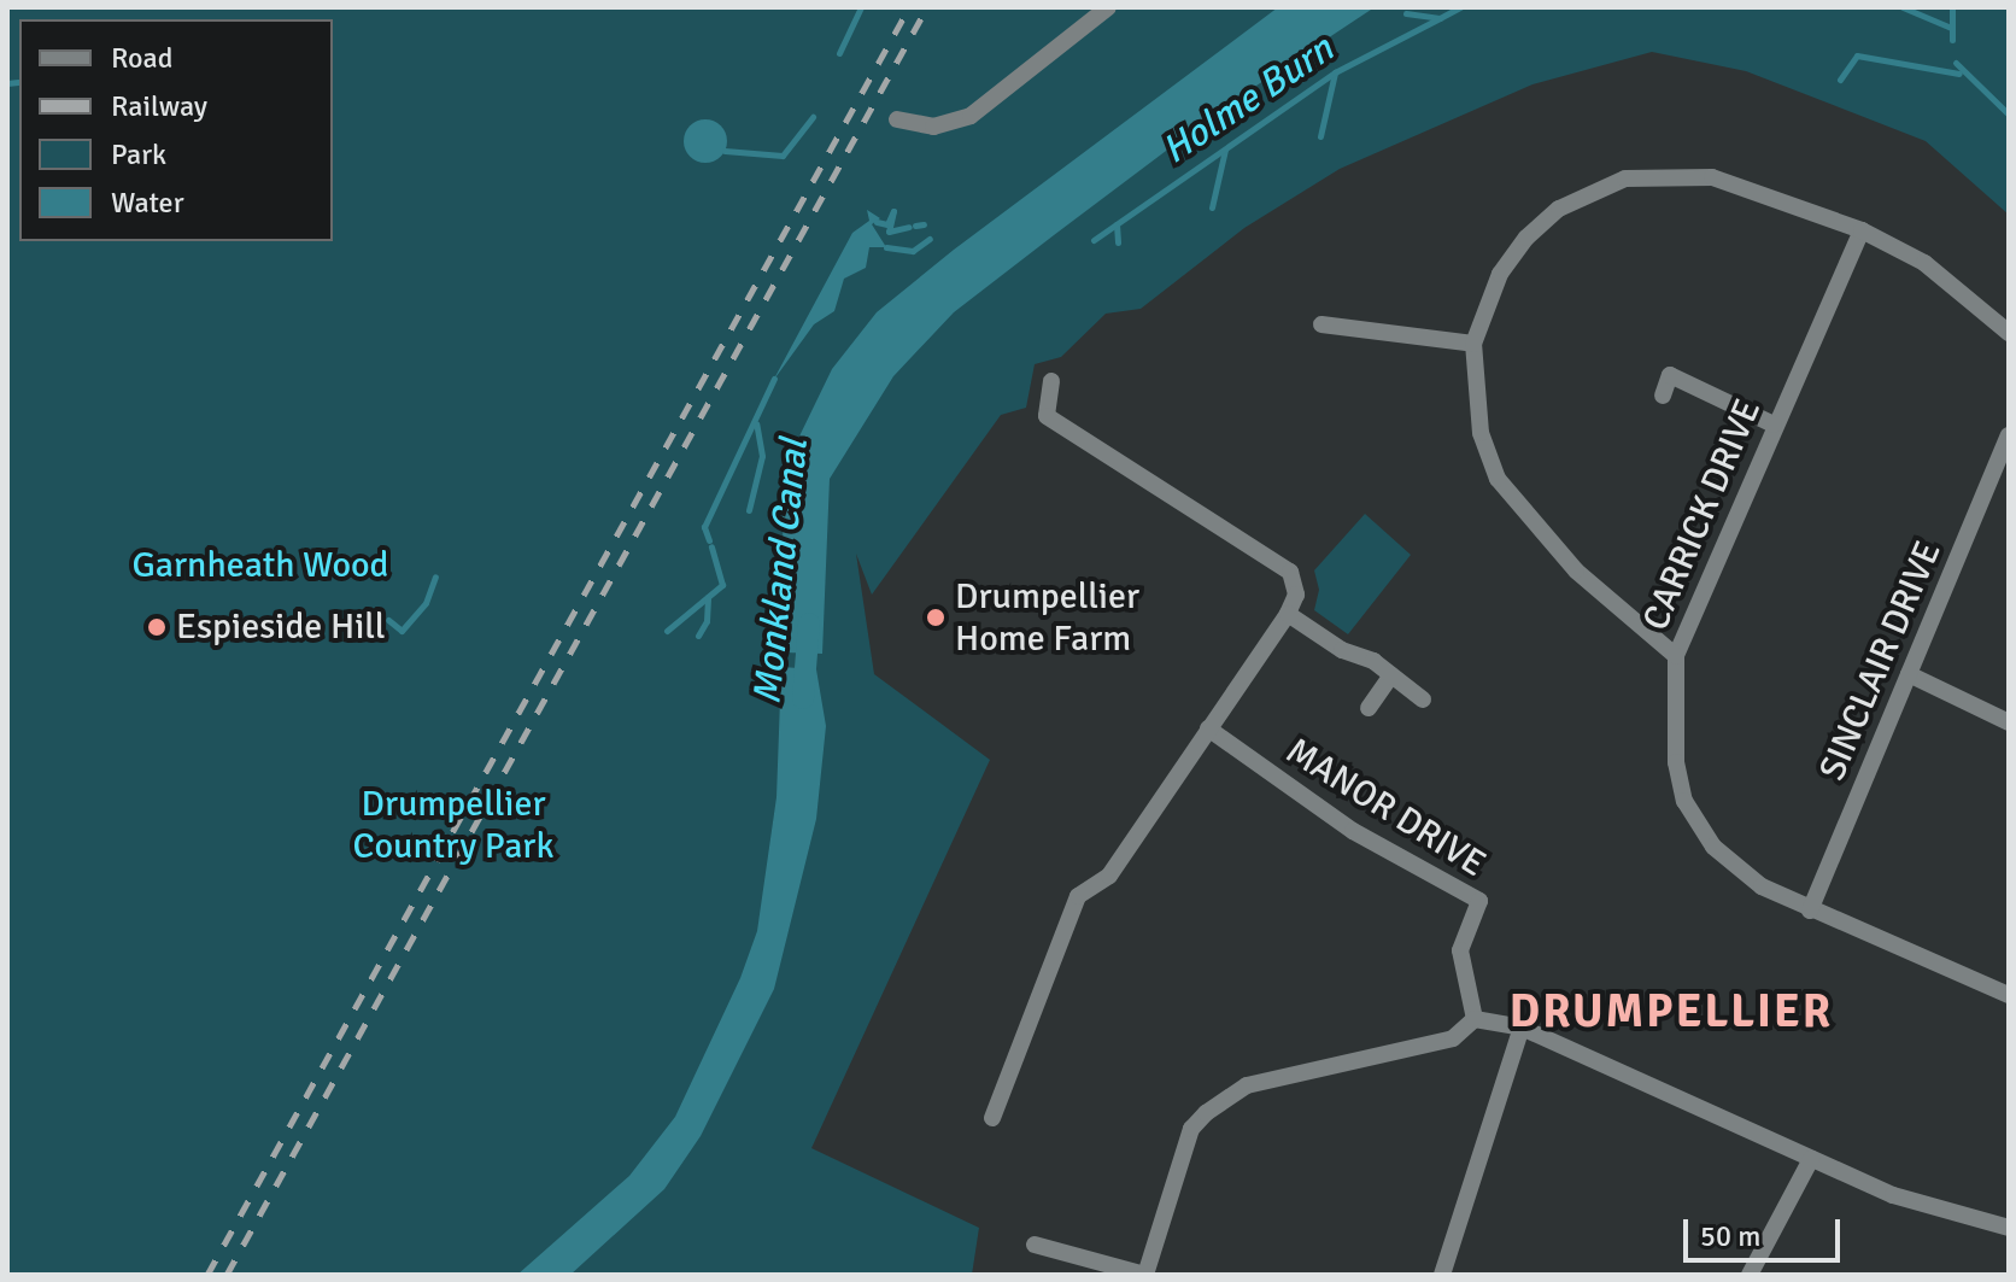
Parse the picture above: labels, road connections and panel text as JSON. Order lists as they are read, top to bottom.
{
  "streets": {
    "street": ["CARRICK DRIVE", "SINCLAIR DRIVE", "MANOR DRIVE"]
  },
  "crossings": [
    ["CARRICK DRIVE", "SINCLAIR DRIVE"]
  ],
  "districts": ["DRUMPELLIER"],
  "water": ["Holme Burn", "Monkland Canal"],
  "parks": ["Garnheath Wood", "Drumpellier Country Park"],
  "places": ["Drumpellier Home Farm", "Espieside Hill"],
  "legend": [
    "Road",
    "Railway",
    "Park",
    "Water"
  ],
  "scale_bar": "50 m"
}
